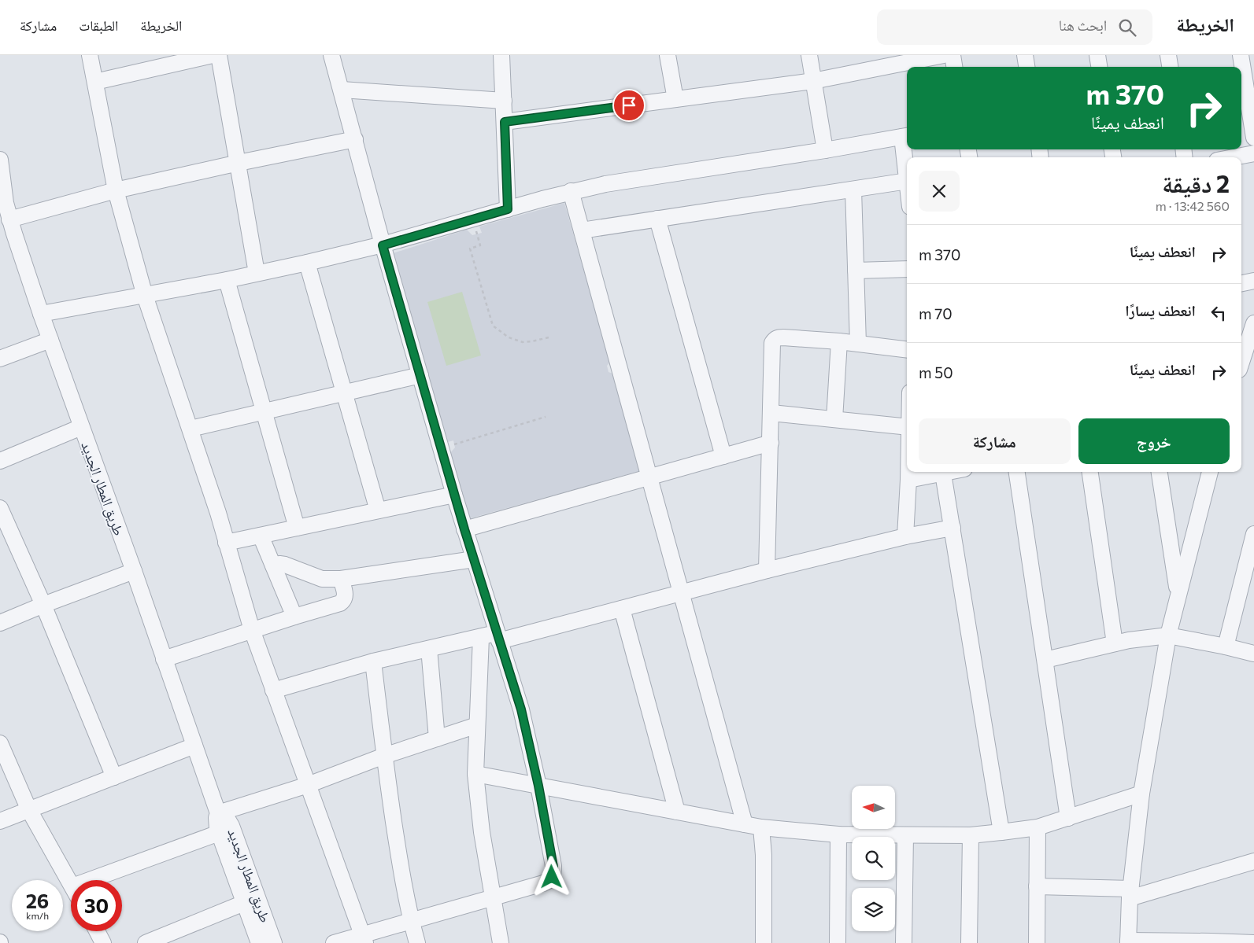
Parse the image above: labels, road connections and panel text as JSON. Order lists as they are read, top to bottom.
{
  "streets": {
    "street": ["طريق المطار الجديد"]
  },
  "north": "left",
  "page": {
    "header": "الخريطة",
    "search": "ابحث هنا",
    "nav": ["الخريطة", "الطبقات", "مشاركة"],
    "turn": ["370 m", "انعطف يمينًا"],
    "heading": ["2 دقيقة", "560 m · 13:42"],
    "list": [
      {
        "name": "انعطف يمينًا",
        "value": "370 m"
      },
      {
        "name": "انعطف يسارًا",
        "value": "70 m"
      },
      {
        "name": "انعطف يمينًا",
        "value": "50 m"
      }
    ],
    "buttons": ["خروج", "مشاركة"],
    "speed": "26 km/h",
    "limit": "30"
  }
}
